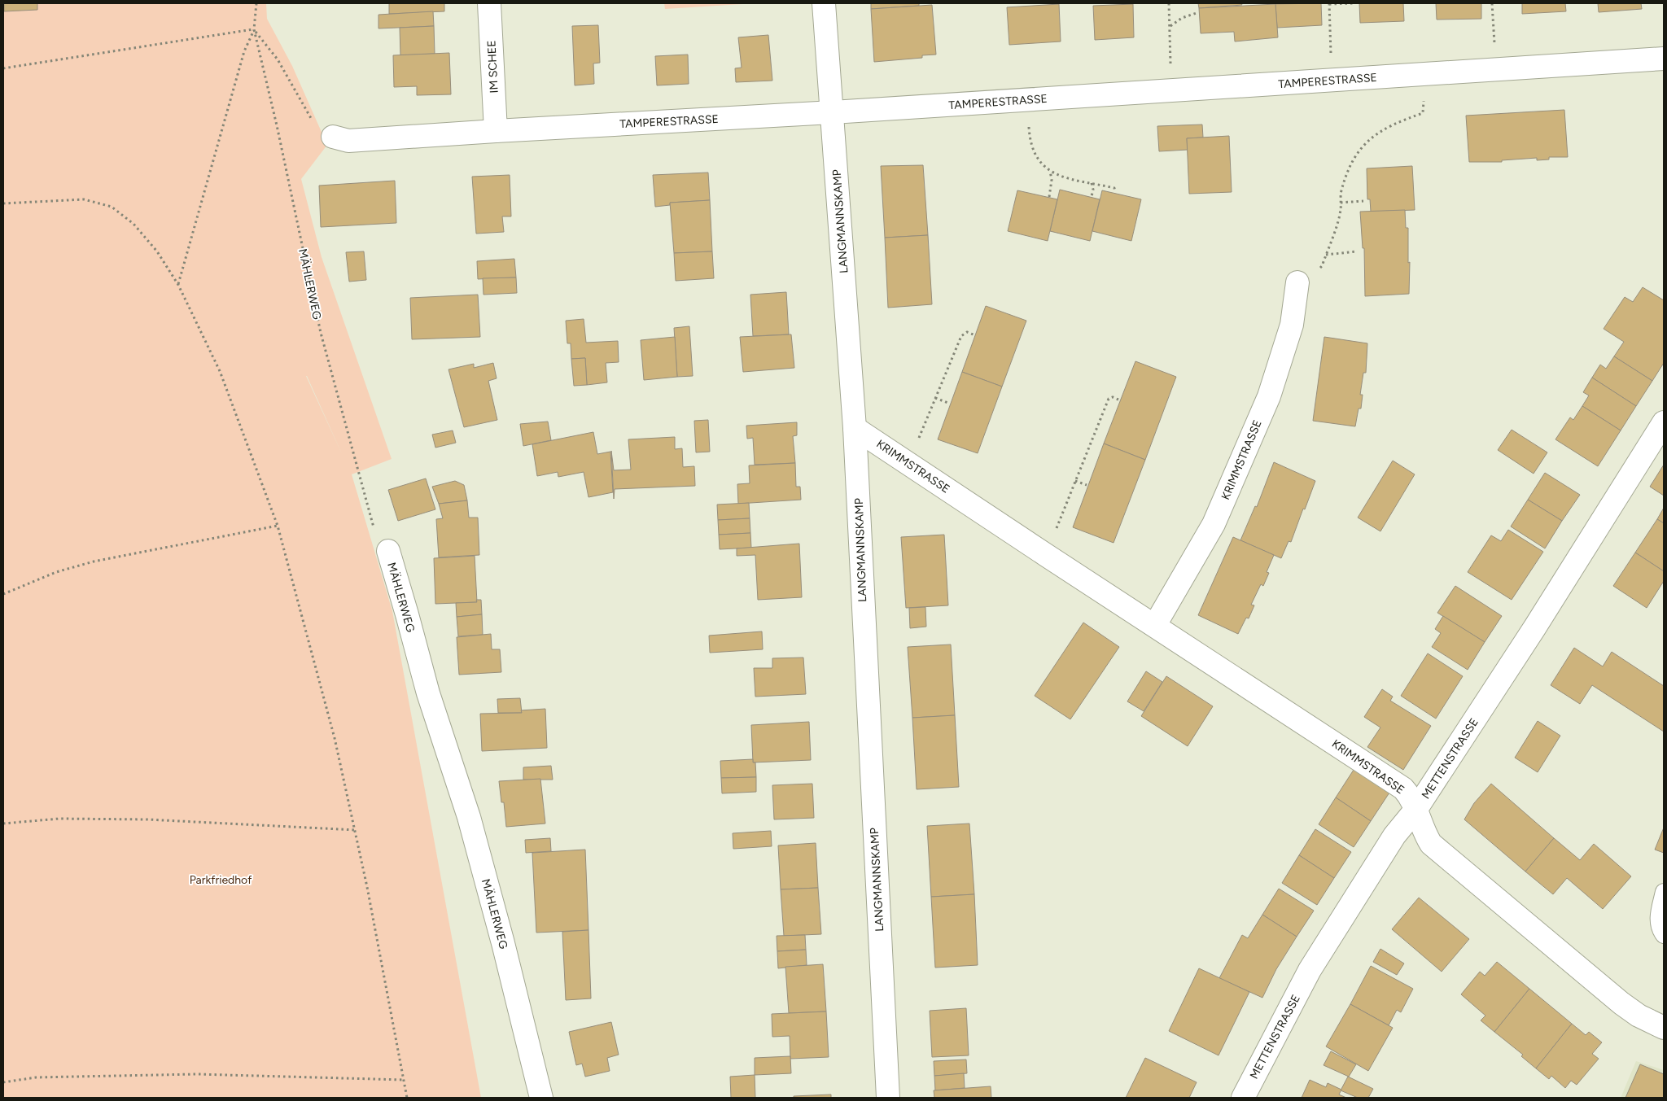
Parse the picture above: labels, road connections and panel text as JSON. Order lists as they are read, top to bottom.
{
  "streets": {
    "street": [
      "IM SCHEE",
      "TAMPERESTRASSE",
      "LANGMANNSKAMP",
      "MÄHLERWEG",
      "KRIMMSTRASSE",
      "METTENSTRASSE"
    ]
  },
  "crossings": [
    ["IM SCHEE", "TAMPERESTRASSE"],
    ["TAMPERESTRASSE", "LANGMANNSKAMP"],
    ["LANGMANNSKAMP", "KRIMMSTRASSE"],
    ["KRIMMSTRASSE", "METTENSTRASSE"]
  ],
  "parks": ["Parkfriedhof"]
}
